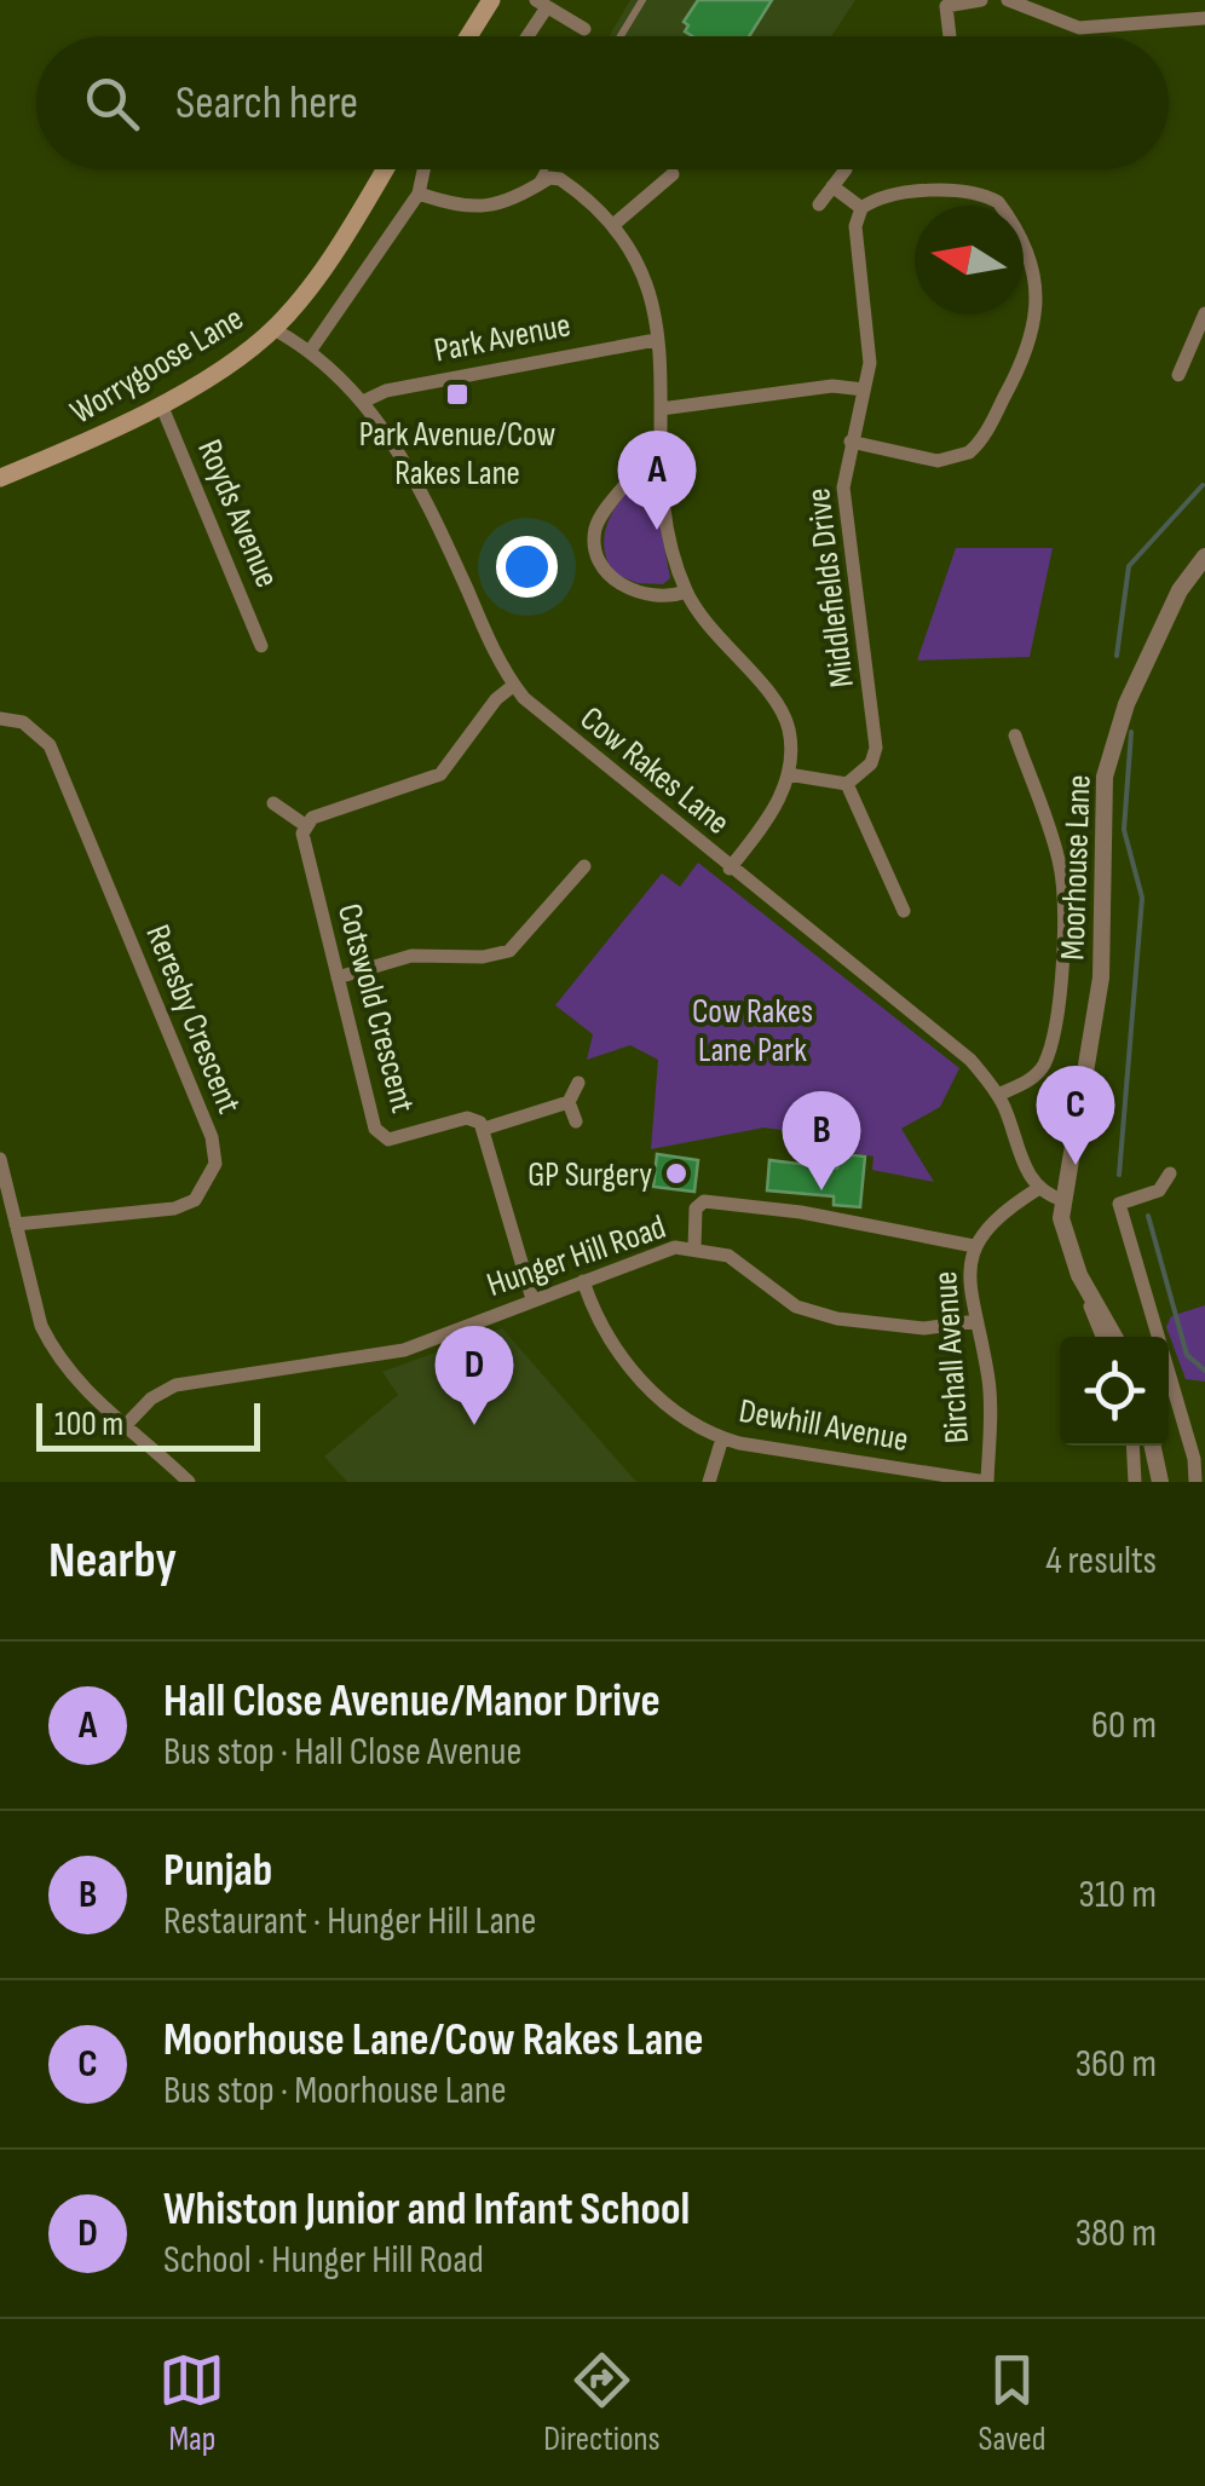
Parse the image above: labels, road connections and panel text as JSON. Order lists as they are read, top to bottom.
{
  "streets": {
    "main road": ["Worrygoose Lane"],
    "street": [
      "Park Avenue",
      "Royds Avenue",
      "Middlefields Drive",
      "Cow Rakes Lane",
      "Moorhouse Lane",
      "Cotswold Crescent",
      "Reresby Crescent",
      "Hunger Hill Road",
      "Birchall Avenue",
      "Dewhill Avenue"
    ]
  },
  "crossings": [
    ["Park Avenue", "Cow Rakes Lane"],
    ["Worrygoose Lane", "Royds Avenue"],
    ["Worrygoose Lane", "Cow Rakes Lane"],
    ["Cow Rakes Lane", "Birchall Avenue"],
    ["Hunger Hill Road", "Birchall Avenue"],
    ["Hunger Hill Road", "Dewhill Avenue"],
    ["Birchall Avenue", "Dewhill Avenue"]
  ],
  "parks": ["Cow Rakes Lane Park"],
  "places": {
    "transit": ["Park Avenue/Cow Rakes Lane"],
    "other": ["GP Surgery"]
  },
  "scale_bar": "100 m",
  "north": "left",
  "page": {
    "search": "Search here",
    "pins": [
      "A",
      "C",
      "B",
      "D"
    ],
    "scale": "100 m",
    "heading": ["Nearby", "4 results"],
    "list": [
      {
        "mark": "A",
        "name": "Hall Close Avenue/Manor Drive",
        "note": "Bus stop · Hall Close Avenue",
        "value": "60 m"
      },
      {
        "mark": "B",
        "name": "Punjab",
        "note": "Restaurant · Hunger Hill Lane",
        "value": "310 m"
      },
      {
        "mark": "C",
        "name": "Moorhouse Lane/Cow Rakes Lane",
        "note": "Bus stop · Moorhouse Lane",
        "value": "360 m"
      },
      {
        "mark": "D",
        "name": "Whiston Junior and Infant School",
        "note": "School · Hunger Hill Road",
        "value": "380 m"
      }
    ],
    "nav": ["Map", "Directions", "Saved"]
  }
}
